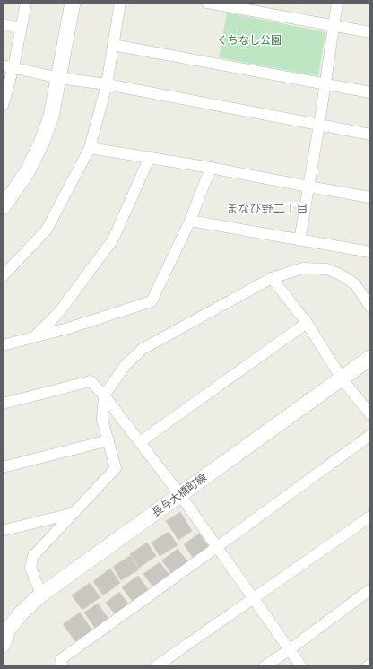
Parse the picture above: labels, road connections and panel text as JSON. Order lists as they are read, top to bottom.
{
  "streets": {
    "main road": ["長与大橋町線"]
  },
  "districts": ["まなび野二丁目"],
  "parks": ["くちなし公園"]
}
